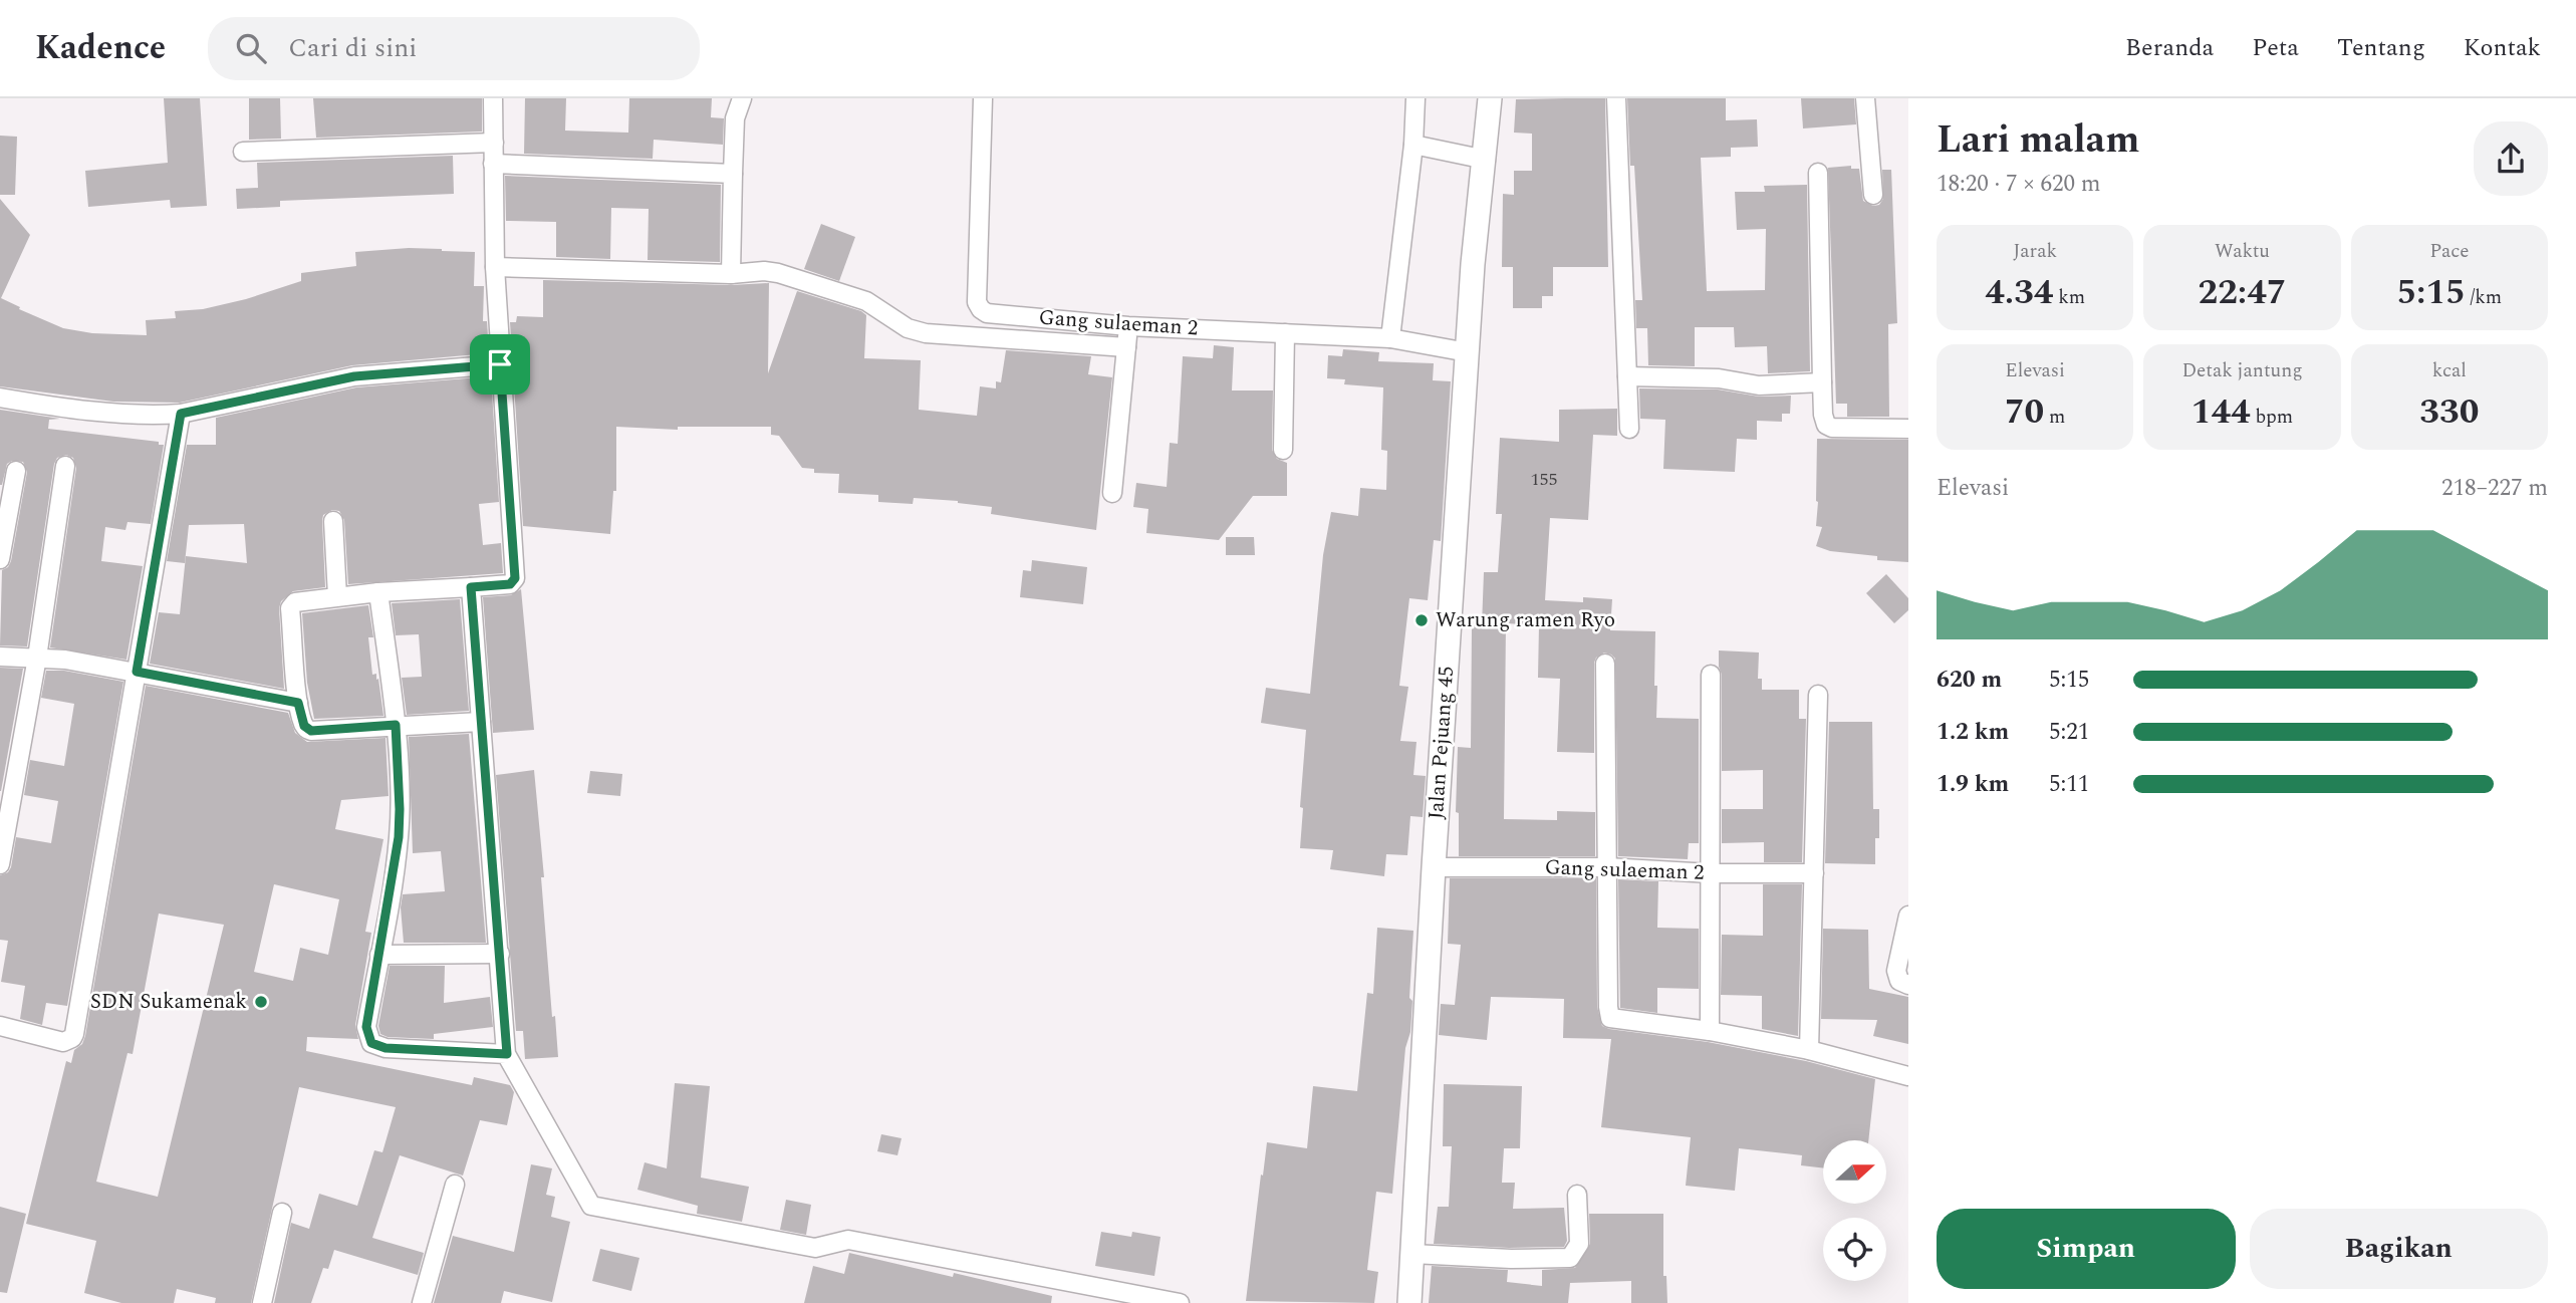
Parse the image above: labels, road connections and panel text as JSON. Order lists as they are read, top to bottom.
{
  "streets": {
    "street": ["Gang sulaeman 2", "Jalan Pejuang 45"]
  },
  "crossings": [
    ["Gang sulaeman 2", "Jalan Pejuang 45"]
  ],
  "places": ["Warung ramen Ryo", "SDN Sukamenak"],
  "house_numbers": ["155"],
  "north": "right",
  "page": {
    "header": "Kadence",
    "search": "Cari di sini",
    "nav": [
      "Beranda",
      "Peta",
      "Tentang",
      "Kontak"
    ],
    "heading": ["Lari malam", "18:20 · 7 × 620 m"],
    "stats": [
      ["Jarak", "4.34 km"],
      ["Waktu", "22:47"],
      ["Pace", "5:15 /km"],
      ["Elevasi", "70 m"],
      ["Detak jantung", "144 bpm"],
      ["kcal", "330"]
    ],
    "chart": ["Elevasi", "218–227 m"],
    "list": [
      {
        "name": "620 m",
        "note": "5:15"
      },
      {
        "name": "1.2 km",
        "note": "5:21"
      },
      {
        "name": "1.9 km",
        "note": "5:11"
      }
    ],
    "buttons": ["Simpan", "Bagikan"]
  }
}
